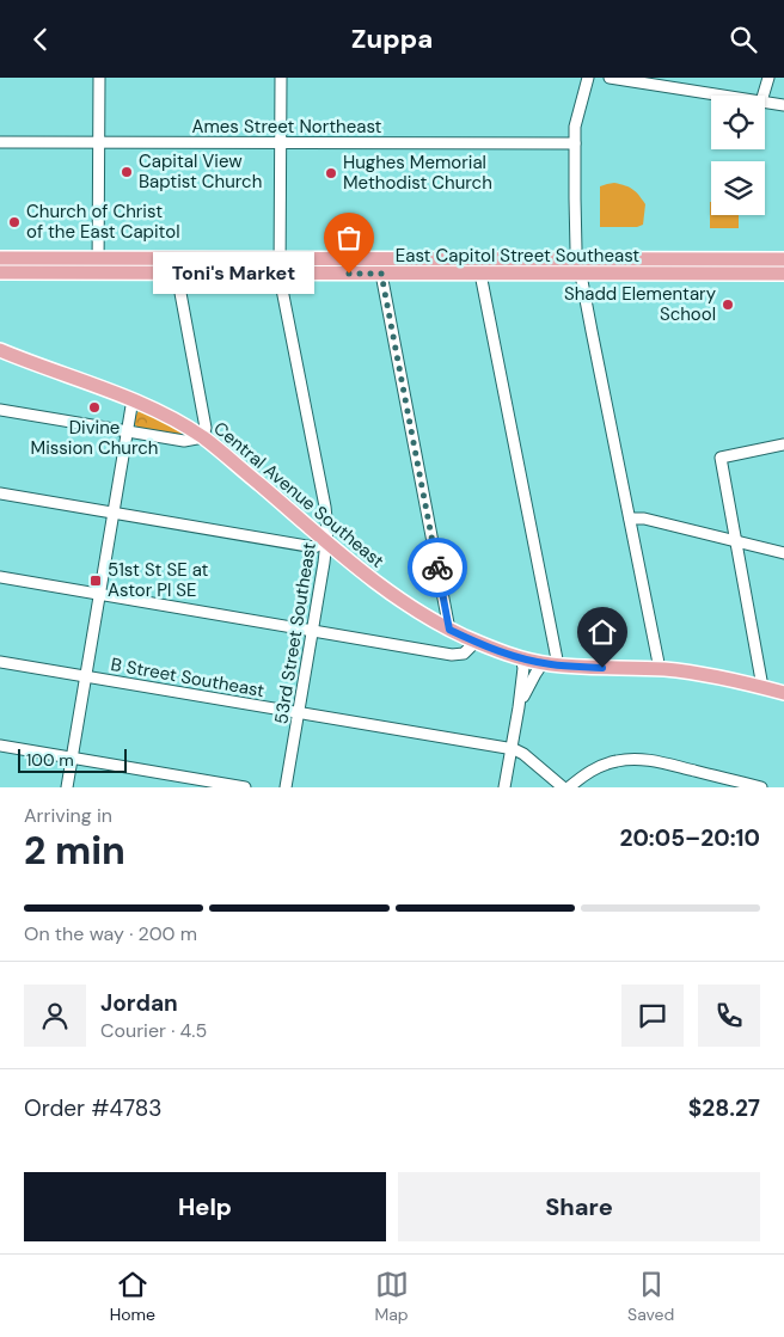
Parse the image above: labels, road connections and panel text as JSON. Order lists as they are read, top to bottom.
{
  "streets": {
    "main road": ["East Capitol Street Southeast", "Central Avenue Southeast"],
    "street": ["Ames Street Northeast", "53rd Street Southeast", "B Street Southeast"]
  },
  "crossings": [
    ["Ames Street Northeast", "53rd Street Southeast"],
    ["East Capitol Street Southeast", "53rd Street Southeast"],
    ["Central Avenue Southeast", "53rd Street Southeast"],
    ["53rd Street Southeast", "B Street Southeast"]
  ],
  "places": {
    "other": [
      "Capital View Baptist Church",
      "Hughes Memorial Methodist Church",
      "Church of Christ of the East Capitol",
      "Toni's Market",
      "Shadd Elementary School",
      "Divine Mission Church"
    ],
    "transit": ["51st St SE at Astor Pl SE"]
  },
  "scale_bar": "100 m",
  "page": {
    "header": "Zuppa",
    "bubble": "Toni's Market",
    "scale": "100 m",
    "heading": ["2 min", "Arriving in", "20:05–20:10"],
    "panel": [
      "Jordan",
      "Courier · 4.5",
      "Order #4783",
      "$28.27"
    ],
    "bar": "On the way · 200 m",
    "buttons": ["Help", "Share"],
    "tabs": ["Home", "Map", "Saved"]
  }
}
